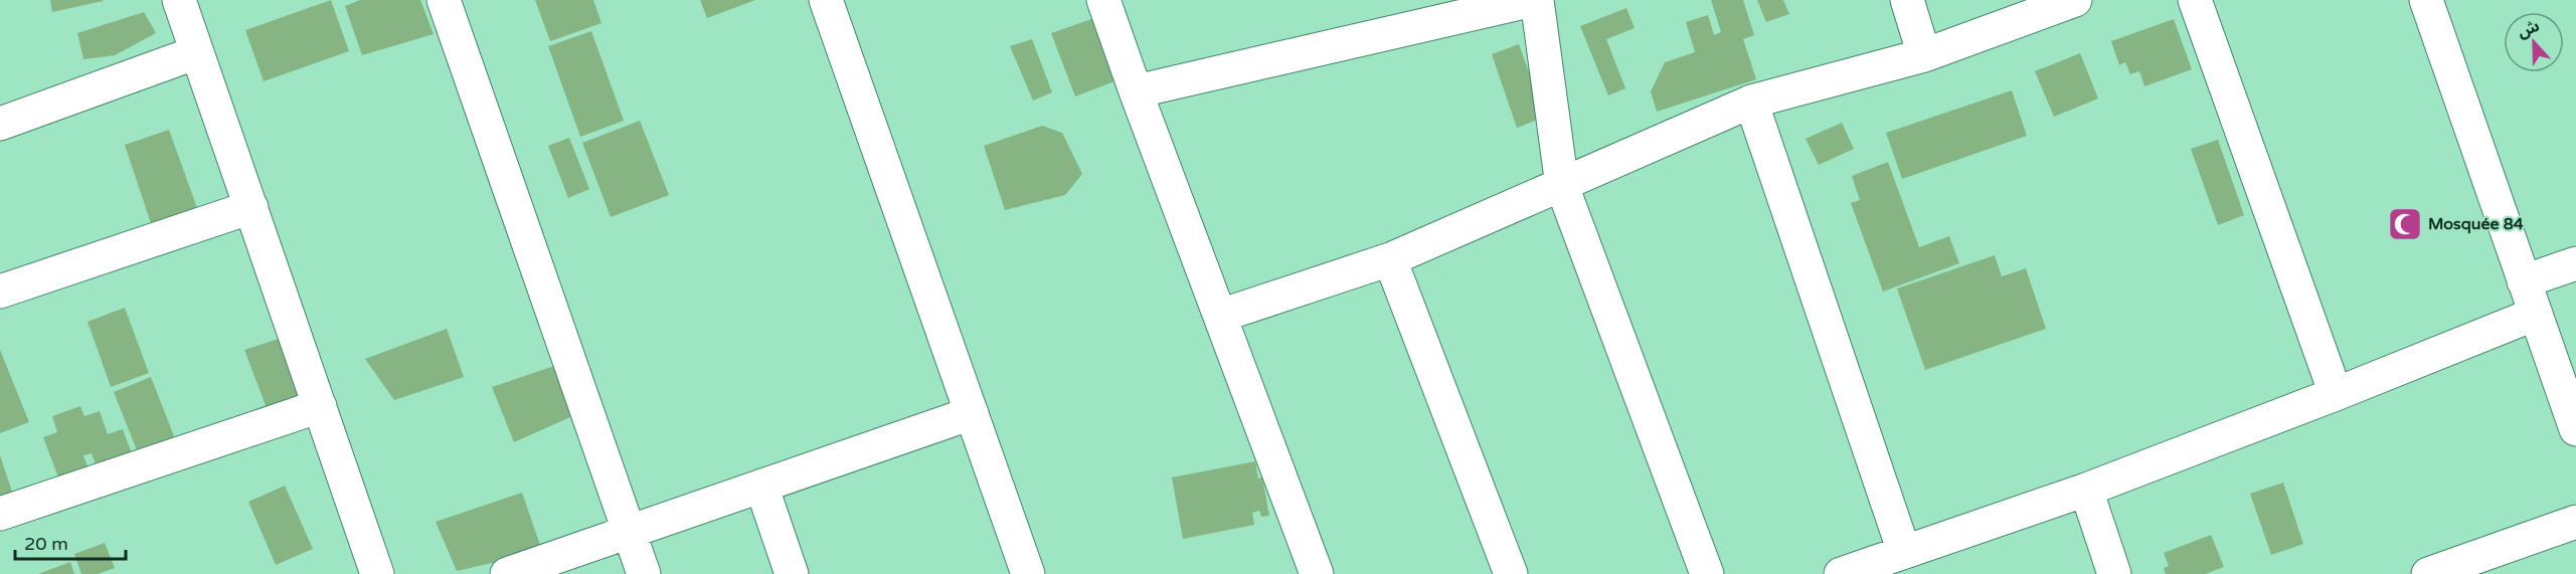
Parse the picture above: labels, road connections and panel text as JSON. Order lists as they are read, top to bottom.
{
  "places": {
    "mosque": ["Mosquée 84"]
  },
  "scale_bar": "20 m",
  "north": "top"
}
